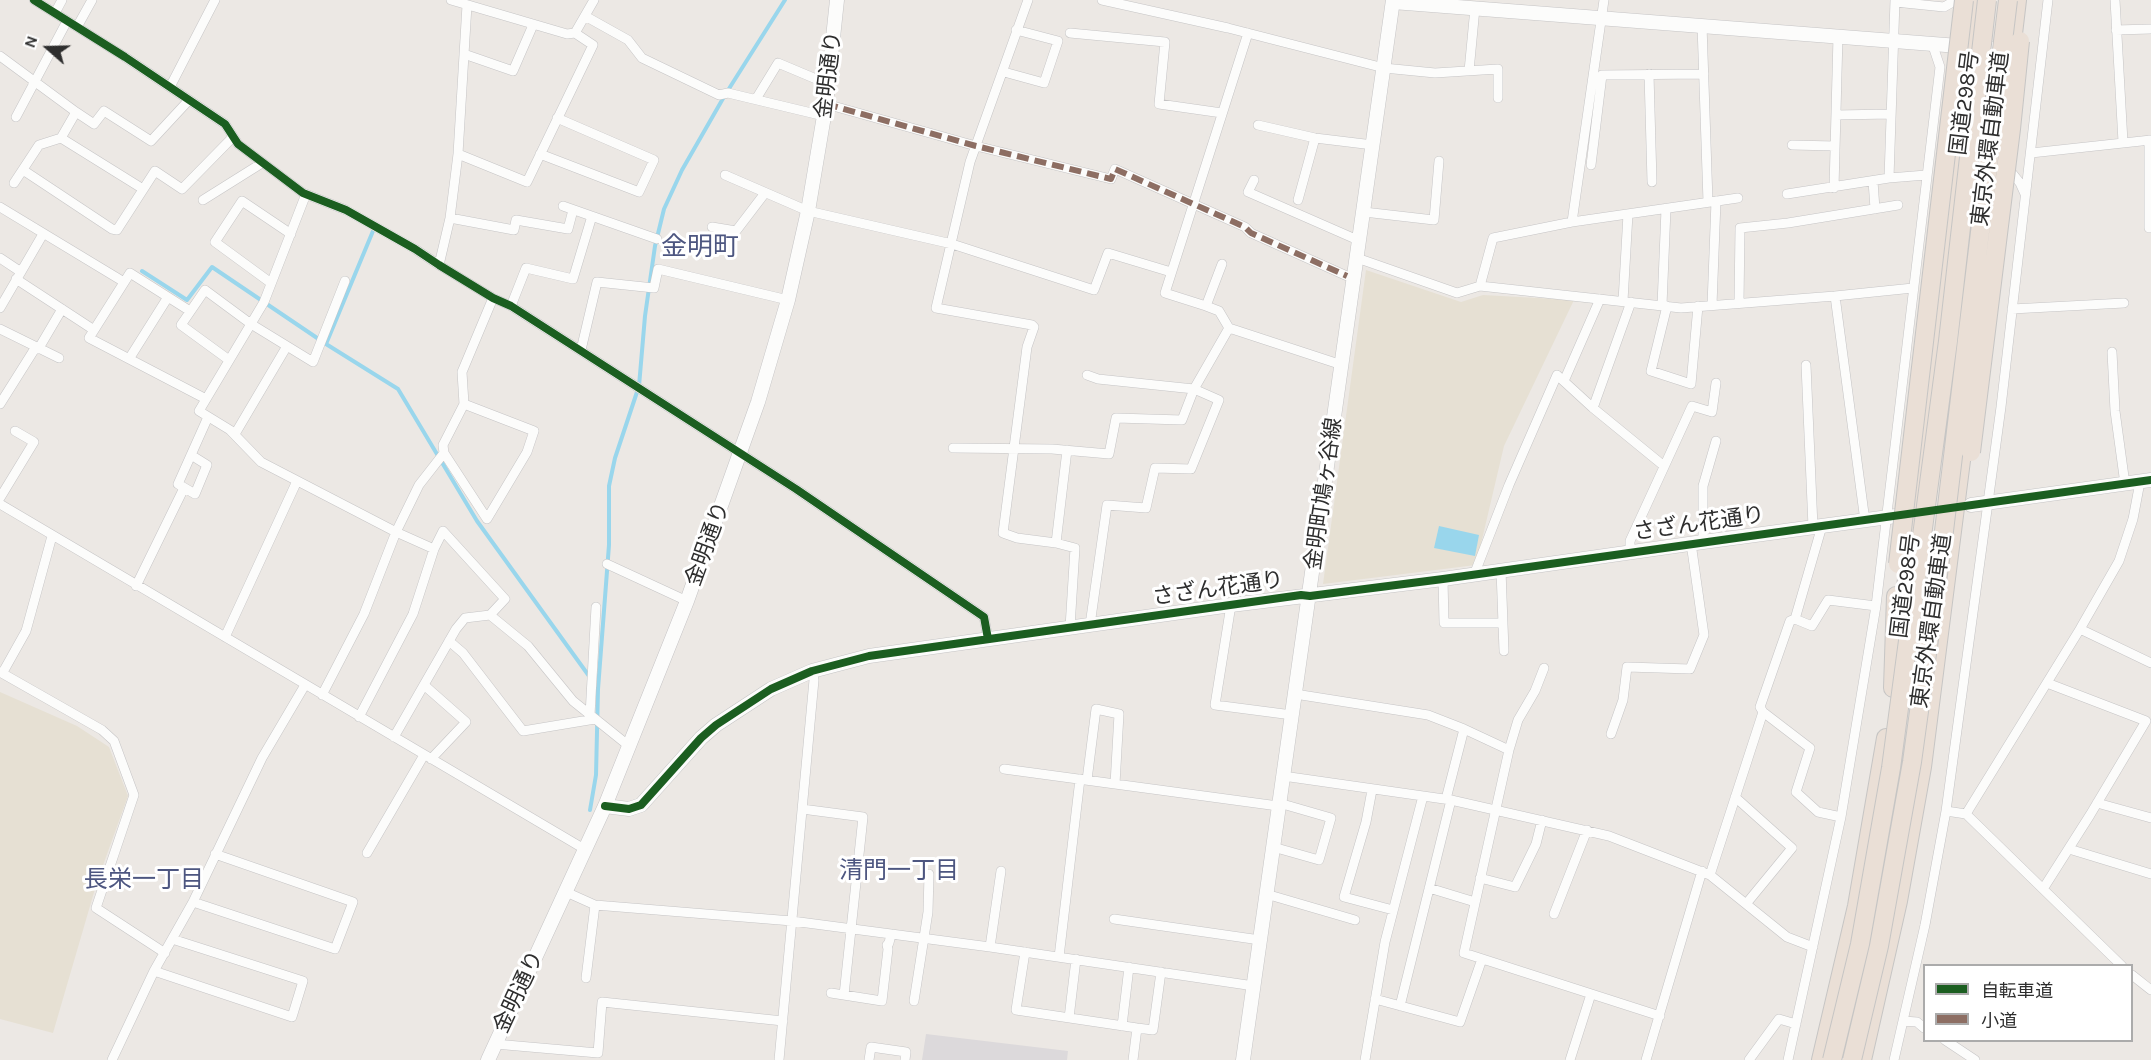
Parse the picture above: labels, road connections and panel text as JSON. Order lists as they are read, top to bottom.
{
  "streets": {
    "highway": ["国道298号", "東京外環自動車道"],
    "street": ["金明通り", "金明町鳩ヶ谷線", "さざん花通り"]
  },
  "crossings": [
    ["金明通り", "さざん花通り"],
    ["金明町鳩ヶ谷線", "さざん花通り"]
  ],
  "districts": ["金明町", "清門一丁目", "長栄一丁目"],
  "legend": ["自転車道", "小道"],
  "north": "left"
}
